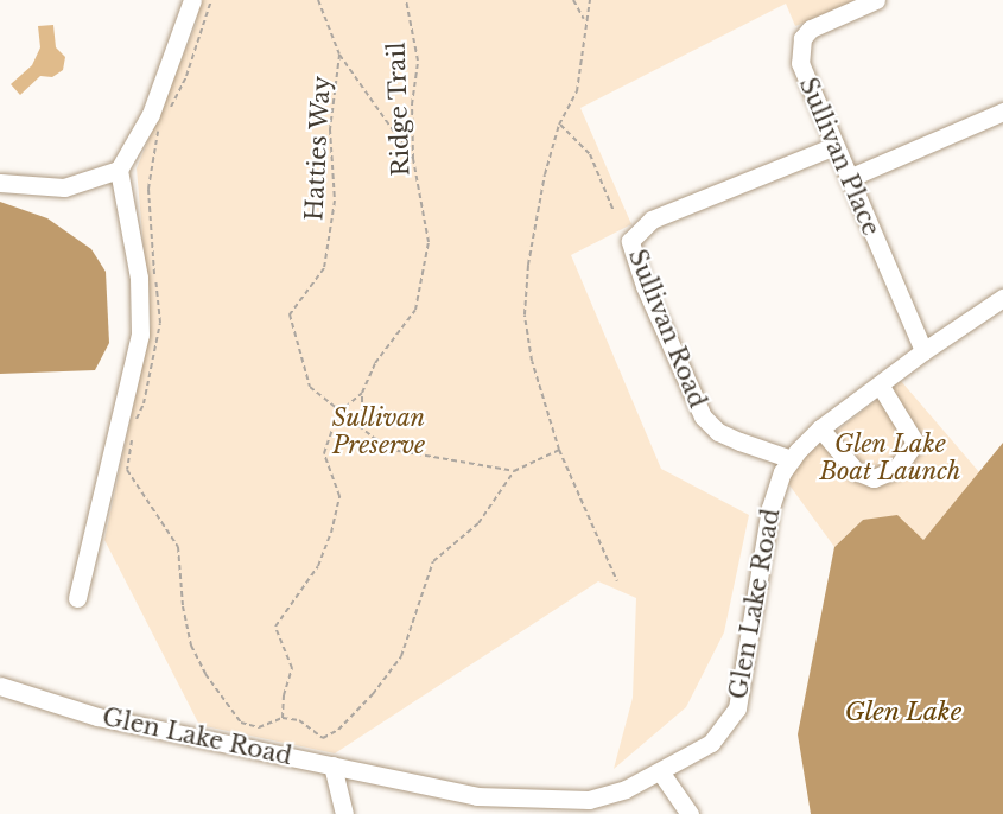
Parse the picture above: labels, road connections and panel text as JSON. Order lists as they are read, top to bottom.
{
  "streets": {
    "street": ["Sullivan Place", "Sullivan Road", "Glen Lake Road"],
    "path": ["Ridge Trail", "Hatties Way"]
  },
  "crossings": [
    ["Ridge Trail", "Hatties Way"],
    ["Sullivan Place", "Sullivan Road"],
    ["Sullivan Place", "Glen Lake Road"],
    ["Sullivan Road", "Glen Lake Road"]
  ],
  "water": ["Glen Lake"],
  "parks": ["Sullivan Preserve", "Glen Lake Boat Launch"]
}
